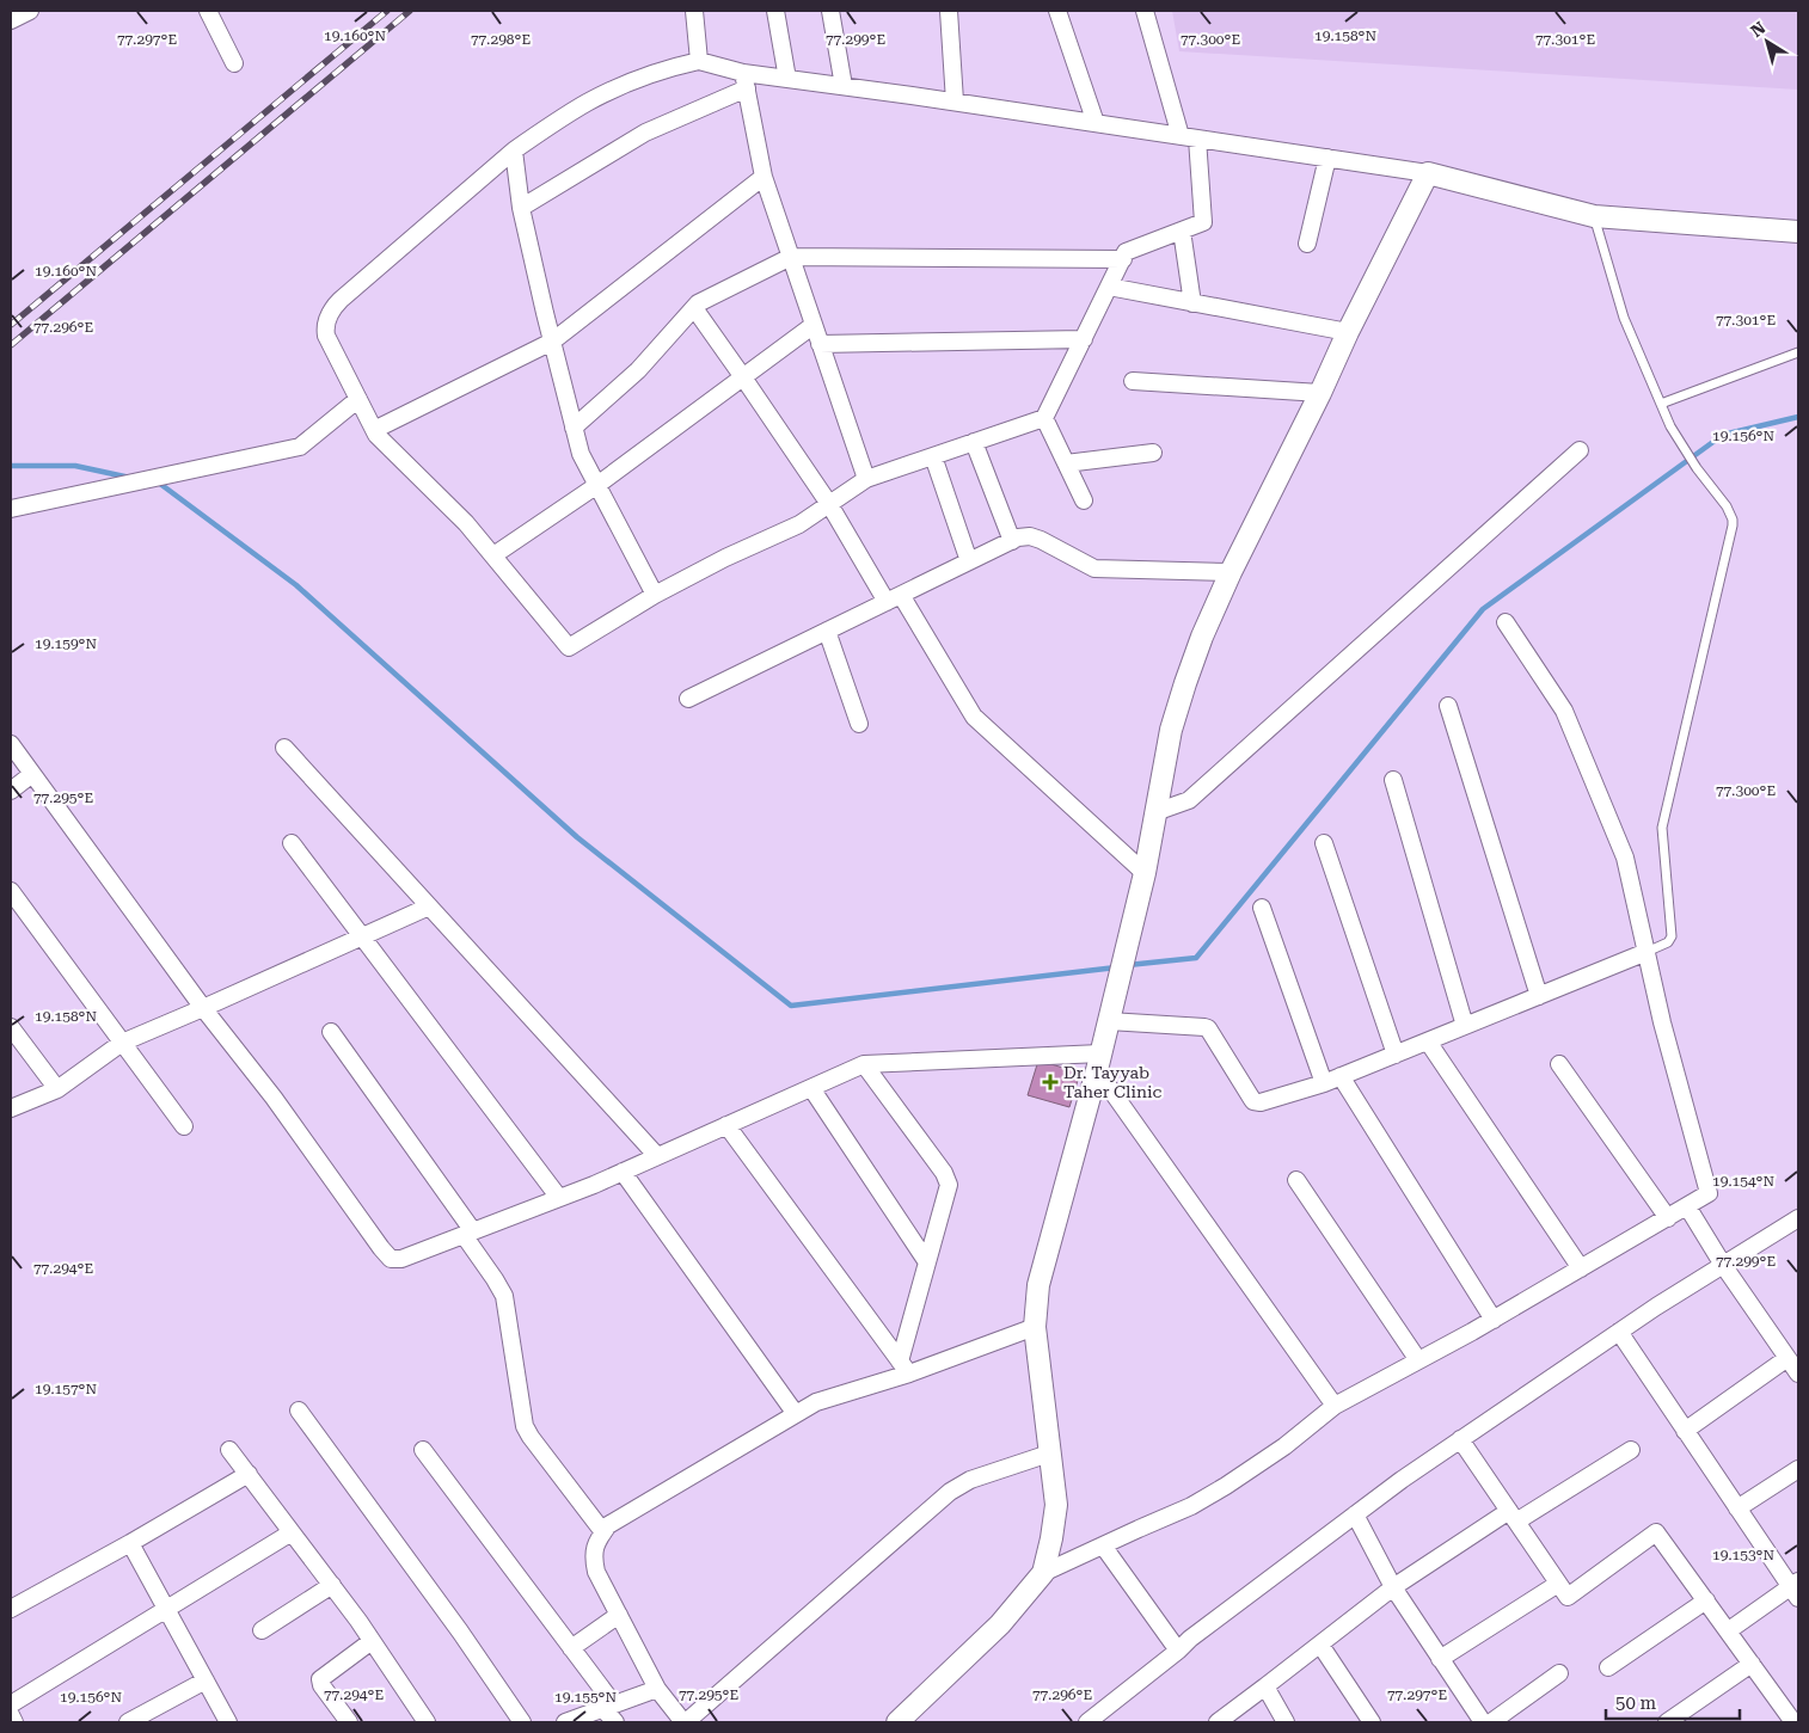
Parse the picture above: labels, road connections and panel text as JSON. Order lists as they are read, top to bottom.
{
  "places": {
    "health": ["Dr. Tayyab Taher Clinic"]
  },
  "scale_bar": "50 m",
  "north": "top left",
  "coordinates": [
    "19.158°N",
    "19.160°N",
    "77.297°E",
    "77.298°E",
    "77.299°E",
    "77.300°E",
    "77.301°E",
    "77.296°E",
    "19.156°N",
    "19.159°N",
    "77.295°E",
    "19.154°N",
    "77.294°E",
    "19.157°N",
    "19.153°N",
    "19.155°N"
  ]
}
